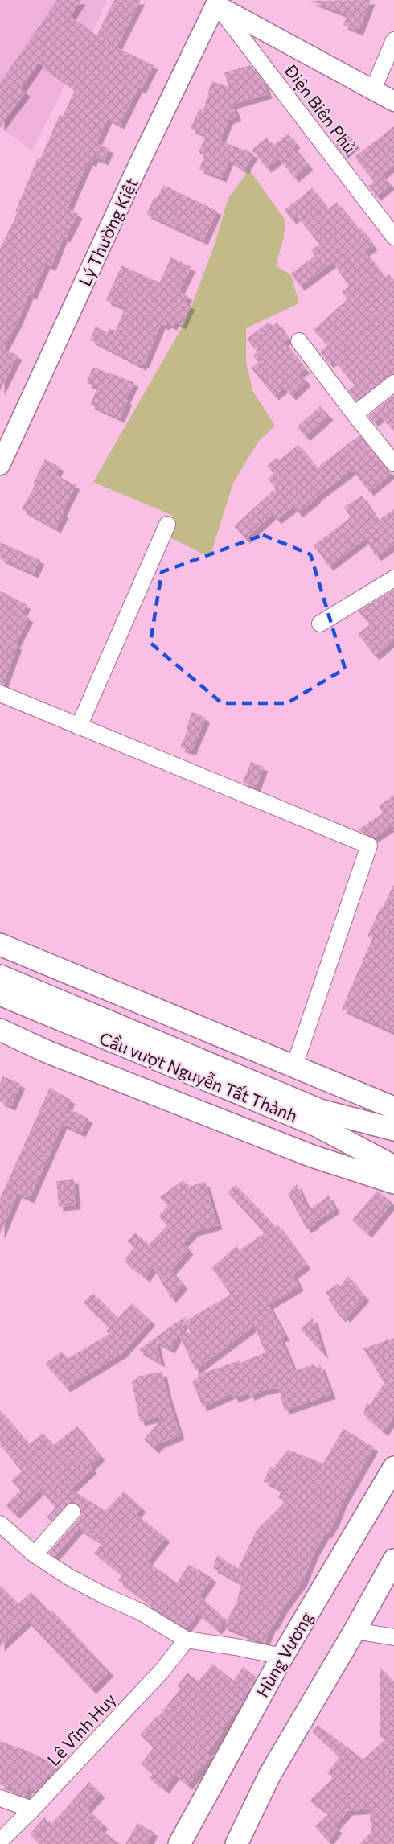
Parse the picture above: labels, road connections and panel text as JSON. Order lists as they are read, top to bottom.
{
  "streets": {
    "main road": ["Cầu vượt Nguyễn Tất Thành", "Hùng Vương"],
    "street": ["Điện Biên Phủ", "Lý Thường Kiệt", "Lê Vĩnh Huy"]
  },
  "crossings": [
    ["Điện Biên Phủ", "Lý Thường Kiệt"]
  ]
}
